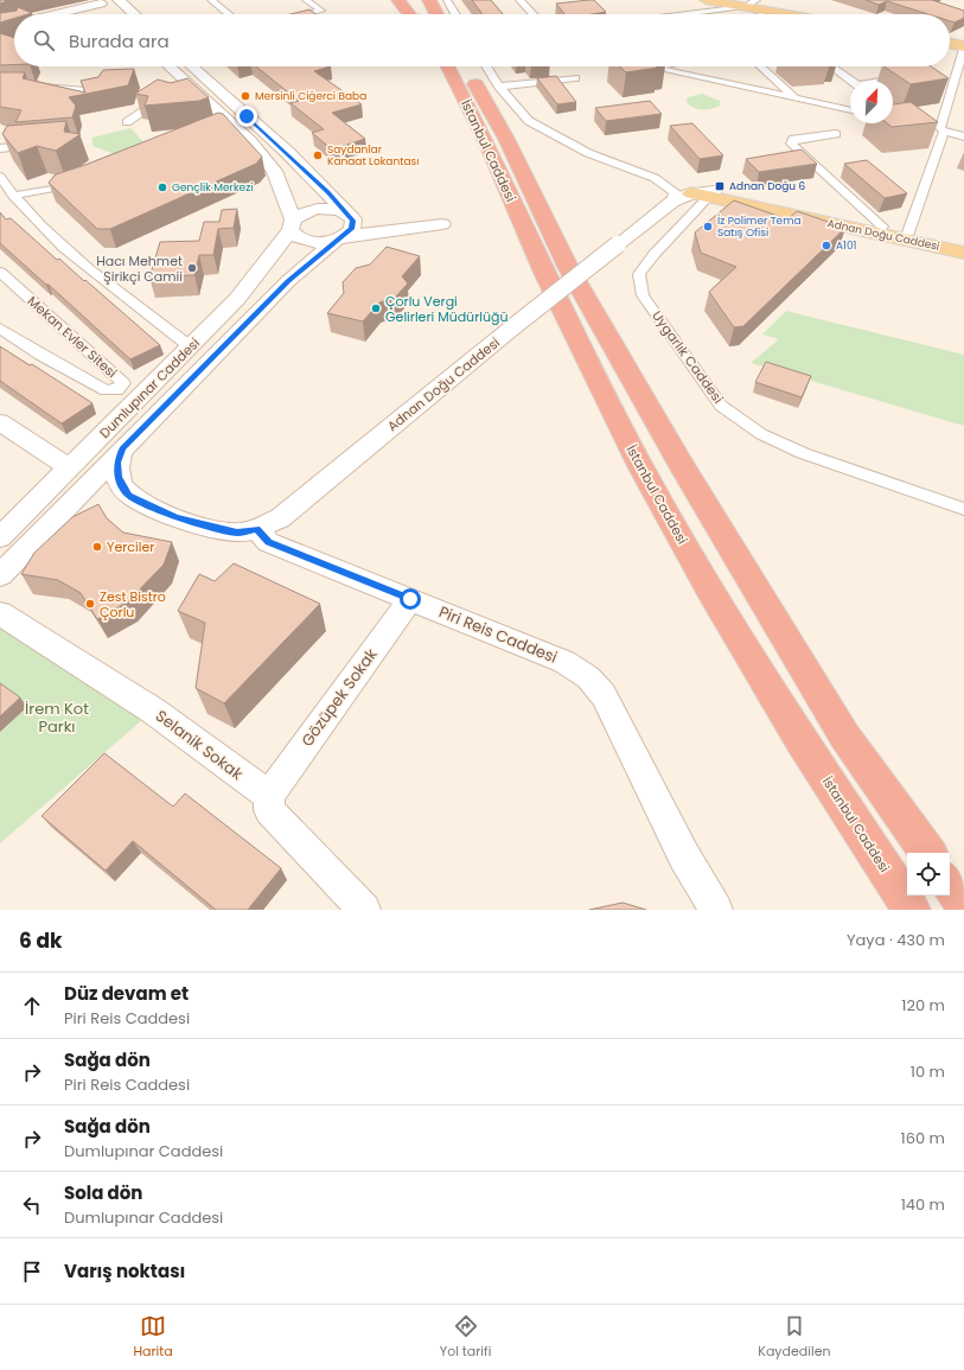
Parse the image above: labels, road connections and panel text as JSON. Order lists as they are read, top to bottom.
{
  "streets": {
    "highway": ["İstanbul Caddesi"],
    "main road": [
      "Adnan Doğu Caddesi",
      "Dumlupınar Caddesi",
      "Piri Reis Caddesi",
      "Gözüpek Sokak",
      "Selanik Sokak"
    ],
    "street": ["Mekan Evler Sitesi", "Uygarlık Caddesi"]
  },
  "crossings": [
    ["Adnan Doğu Caddesi", "Uygarlık Caddesi"],
    ["Adnan Doğu Caddesi", "Piri Reis Caddesi"],
    ["Piri Reis Caddesi", "Gözüpek Sokak"],
    ["Gözüpek Sokak", "Selanik Sokak"]
  ],
  "parks": ["İrem Kot Parkı"],
  "places": {
    "other": [
      "Mersinli Ciğerci Baba",
      "Saydanlar Kanaat Lokantası",
      "Gençlik Merkezi",
      "İz Polimer Tema Satış Ofisi",
      "A101",
      "Hacı Mehmet Şirikçi Camii",
      "Çorlu Vergi Gelirleri Müdürlüğü",
      "Yerciler",
      "Zest Bistro Çorlu"
    ],
    "transit": ["Adnan Doğu 6"]
  },
  "north": "top right",
  "page": {
    "search": "Burada ara",
    "heading": ["6 dk", "Yaya · 430 m"],
    "list": [
      ["Düz devam et", "Piri Reis Caddesi", "120 m"],
      ["Sağa dön", "Piri Reis Caddesi", "10 m"],
      ["Sağa dön", "Dumlupınar Caddesi", "160 m"],
      ["Sola dön", "Dumlupınar Caddesi", "140 m"],
      "Varış noktası"
    ],
    "nav": ["Harita", "Yol tarifi", "Kaydedilen"]
  }
}
